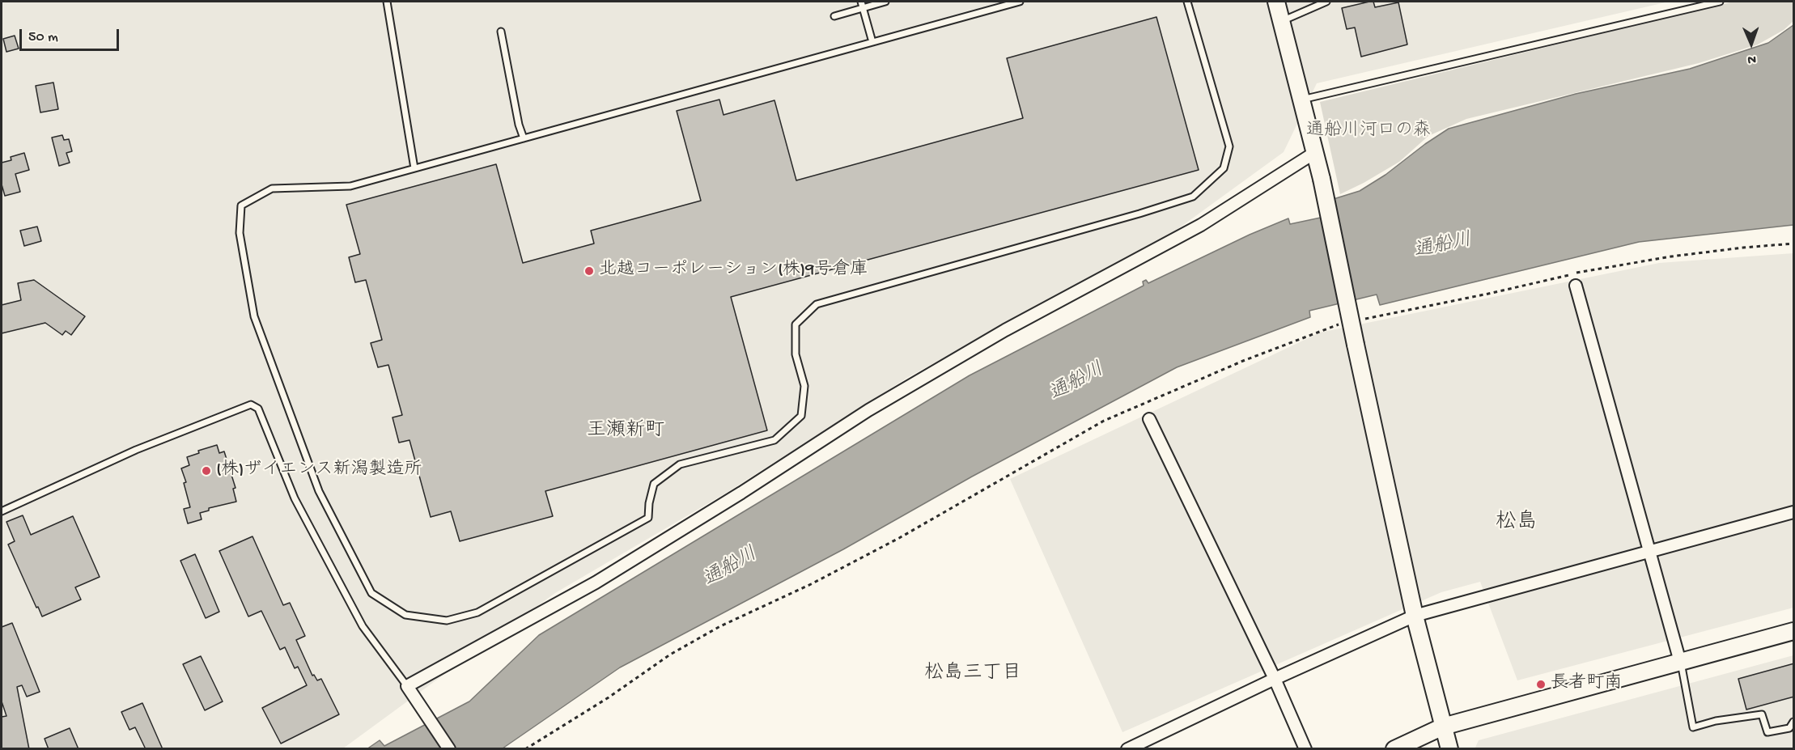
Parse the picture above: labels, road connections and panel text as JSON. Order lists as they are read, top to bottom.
{
  "districts": ["王瀬新町", "松島", "松島三丁目"],
  "water": ["通船川"],
  "parks": ["通船川河口の森"],
  "places": ["北越コーポレーション(株)9号倉庫", "(株)ザイエンス新潟製造所", "長者町南"],
  "scale_bar": "50 m",
  "north": "bottom"
}
